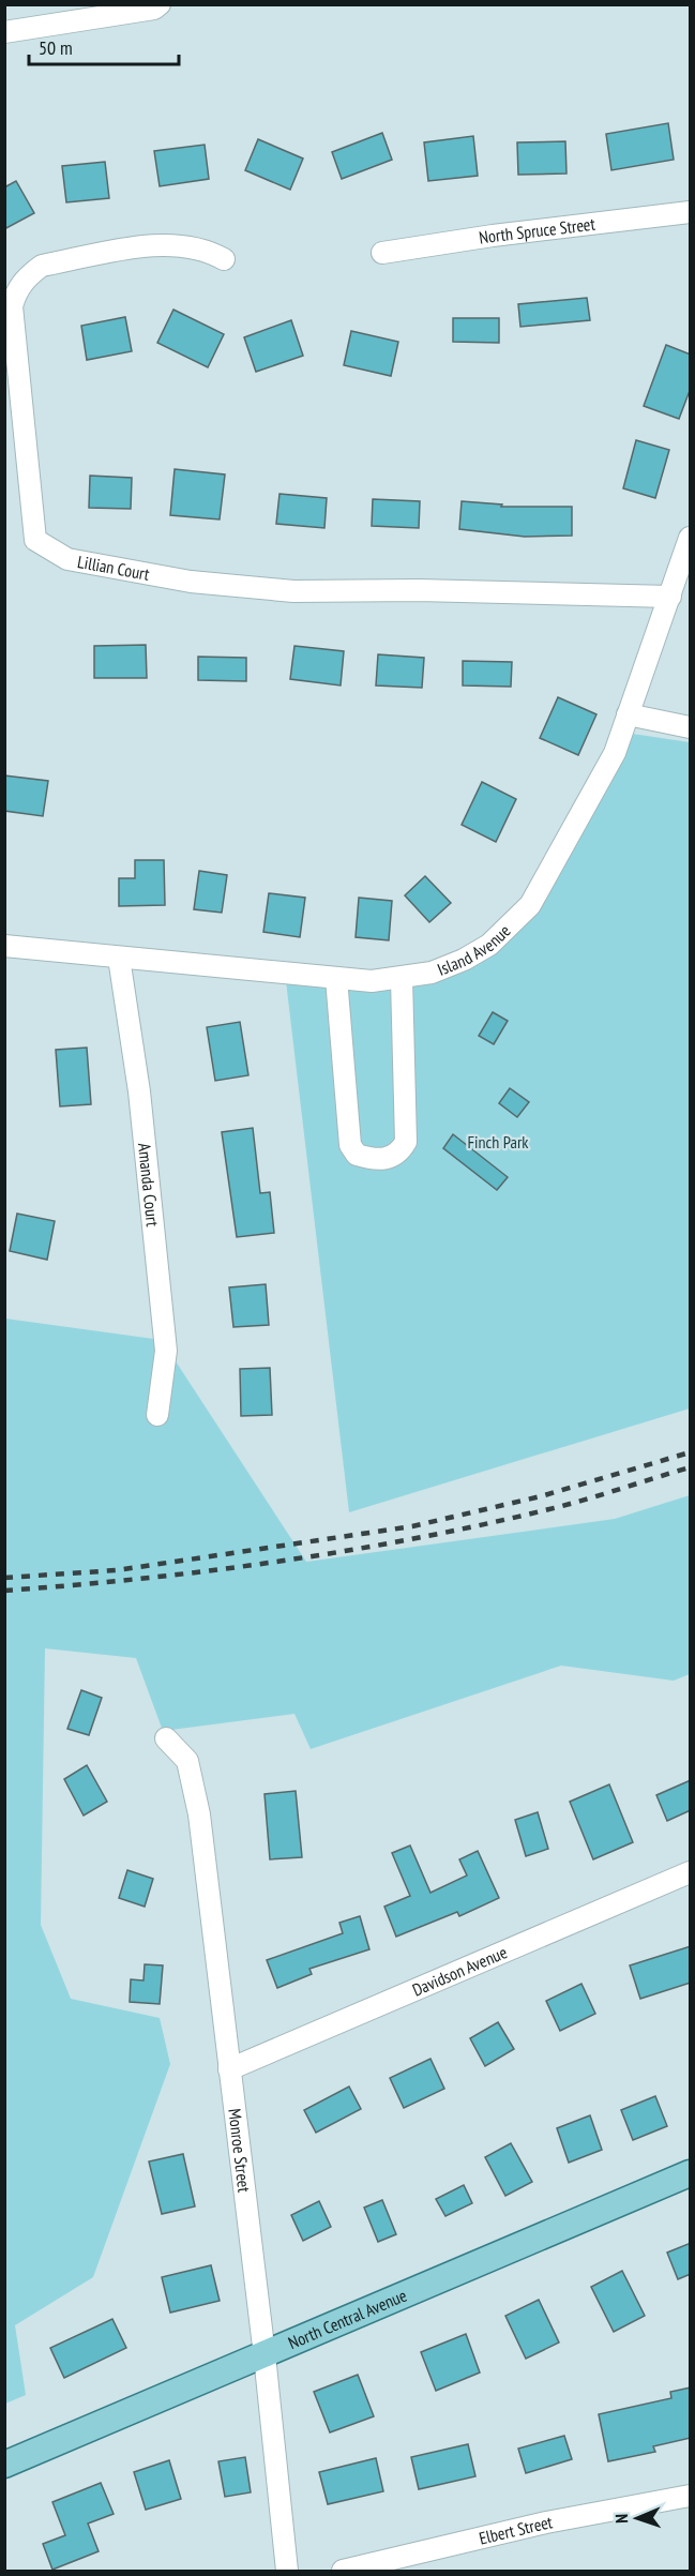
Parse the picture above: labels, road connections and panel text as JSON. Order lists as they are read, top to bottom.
{
  "streets": {
    "main road": ["North Central Avenue"],
    "street": [
      "North Spruce Street",
      "Lillian Court",
      "Island Avenue",
      "Amanda Court",
      "Davidson Avenue",
      "Monroe Street",
      "Elbert Street"
    ]
  },
  "crossings": [
    ["Lillian Court", "Island Avenue"],
    ["Island Avenue", "Amanda Court"],
    ["Davidson Avenue", "Monroe Street"],
    ["Monroe Street", "North Central Avenue"]
  ],
  "parks": ["Finch Park"],
  "scale_bar": "50 m",
  "north": "left"
}
